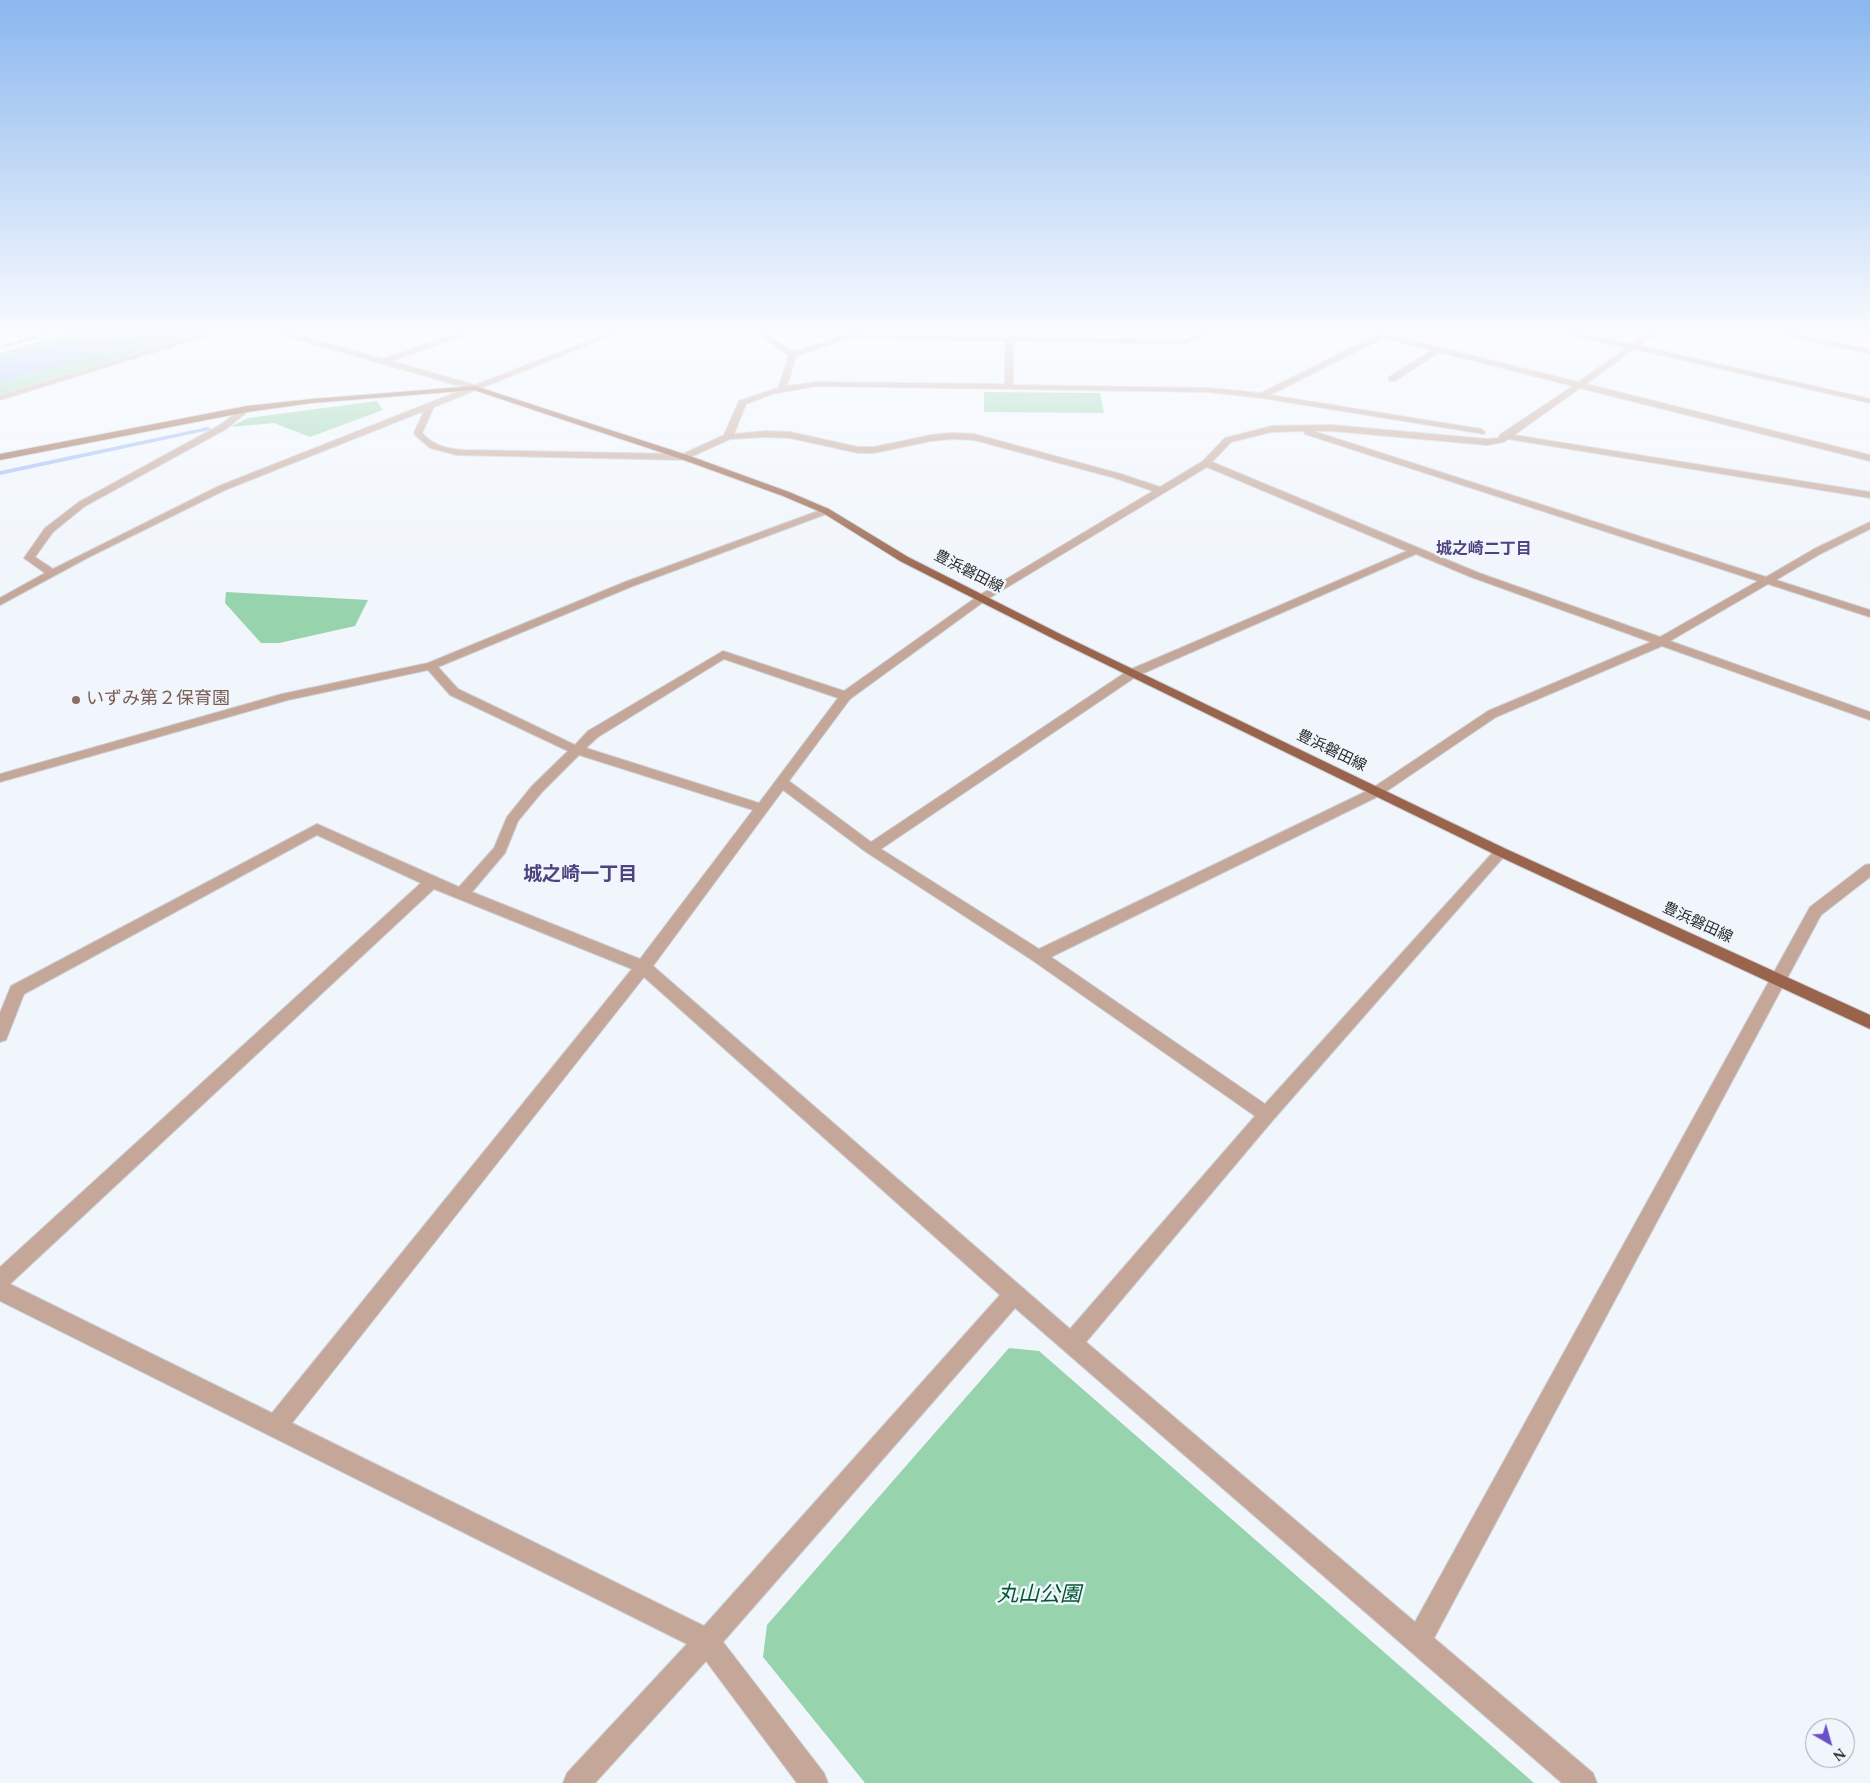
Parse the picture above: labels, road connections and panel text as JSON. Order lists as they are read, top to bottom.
{
  "streets": {
    "main road": ["豊浜磐田線"]
  },
  "districts": ["城之崎二丁目", "城之崎一丁目"],
  "parks": ["丸山公園"],
  "places": ["いずみ第２保育園"],
  "north": "bottom right"
}
